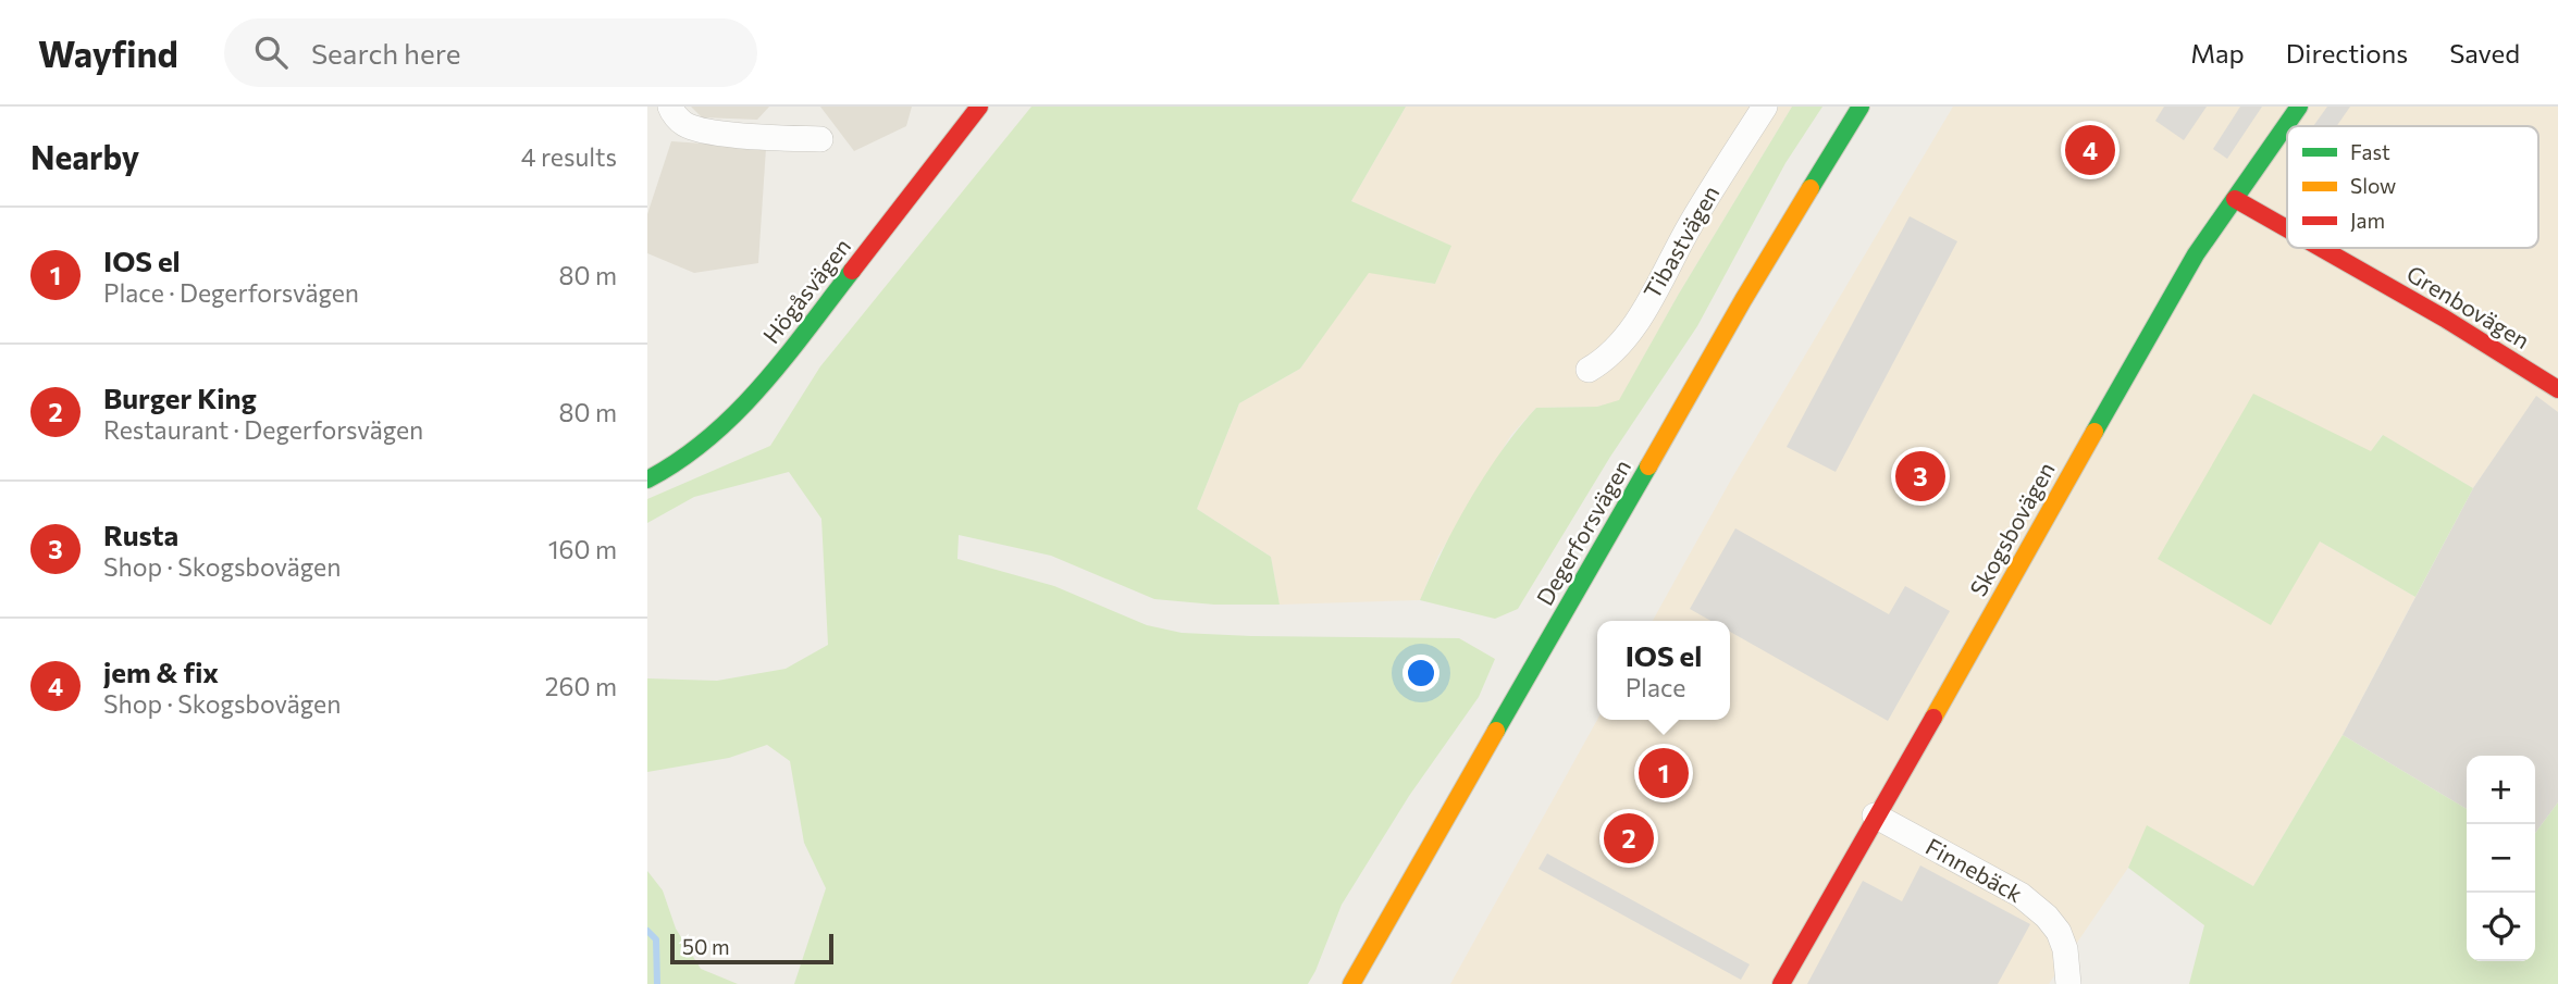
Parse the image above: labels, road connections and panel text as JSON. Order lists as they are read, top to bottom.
{
  "streets": {
    "street": [
      "Tibastvägen",
      "Högåsvägen",
      "Grenbovägen",
      "Skogsbovägen",
      "Degerforsvägen",
      "Finnebäck"
    ]
  },
  "crossings": [
    ["Grenbovägen", "Skogsbovägen"],
    ["Skogsbovägen", "Finnebäck"]
  ],
  "legend": ["Fast", "Slow", "Jam"],
  "scale_bar": "50 m",
  "page": {
    "header": "Wayfind",
    "search": "Search here",
    "nav": ["Map", "Directions", "Saved"],
    "heading": ["Nearby", "4 results"],
    "pins": [
      "4",
      "3",
      "1",
      "2"
    ],
    "list": [
      {
        "mark": "1",
        "name": "IOS el",
        "note": "Place · Degerforsvägen",
        "value": "80 m"
      },
      {
        "mark": "2",
        "name": "Burger King",
        "note": "Restaurant · Degerforsvägen",
        "value": "80 m"
      },
      {
        "mark": "3",
        "name": "Rusta",
        "note": "Shop · Skogsbovägen",
        "value": "160 m"
      },
      {
        "mark": "4",
        "name": "jem & fix",
        "note": "Shop · Skogsbovägen",
        "value": "260 m"
      }
    ],
    "popup": ["IOS el", "Place"],
    "map_buttons": ["+", "−"],
    "scale": "50 m"
  }
}
